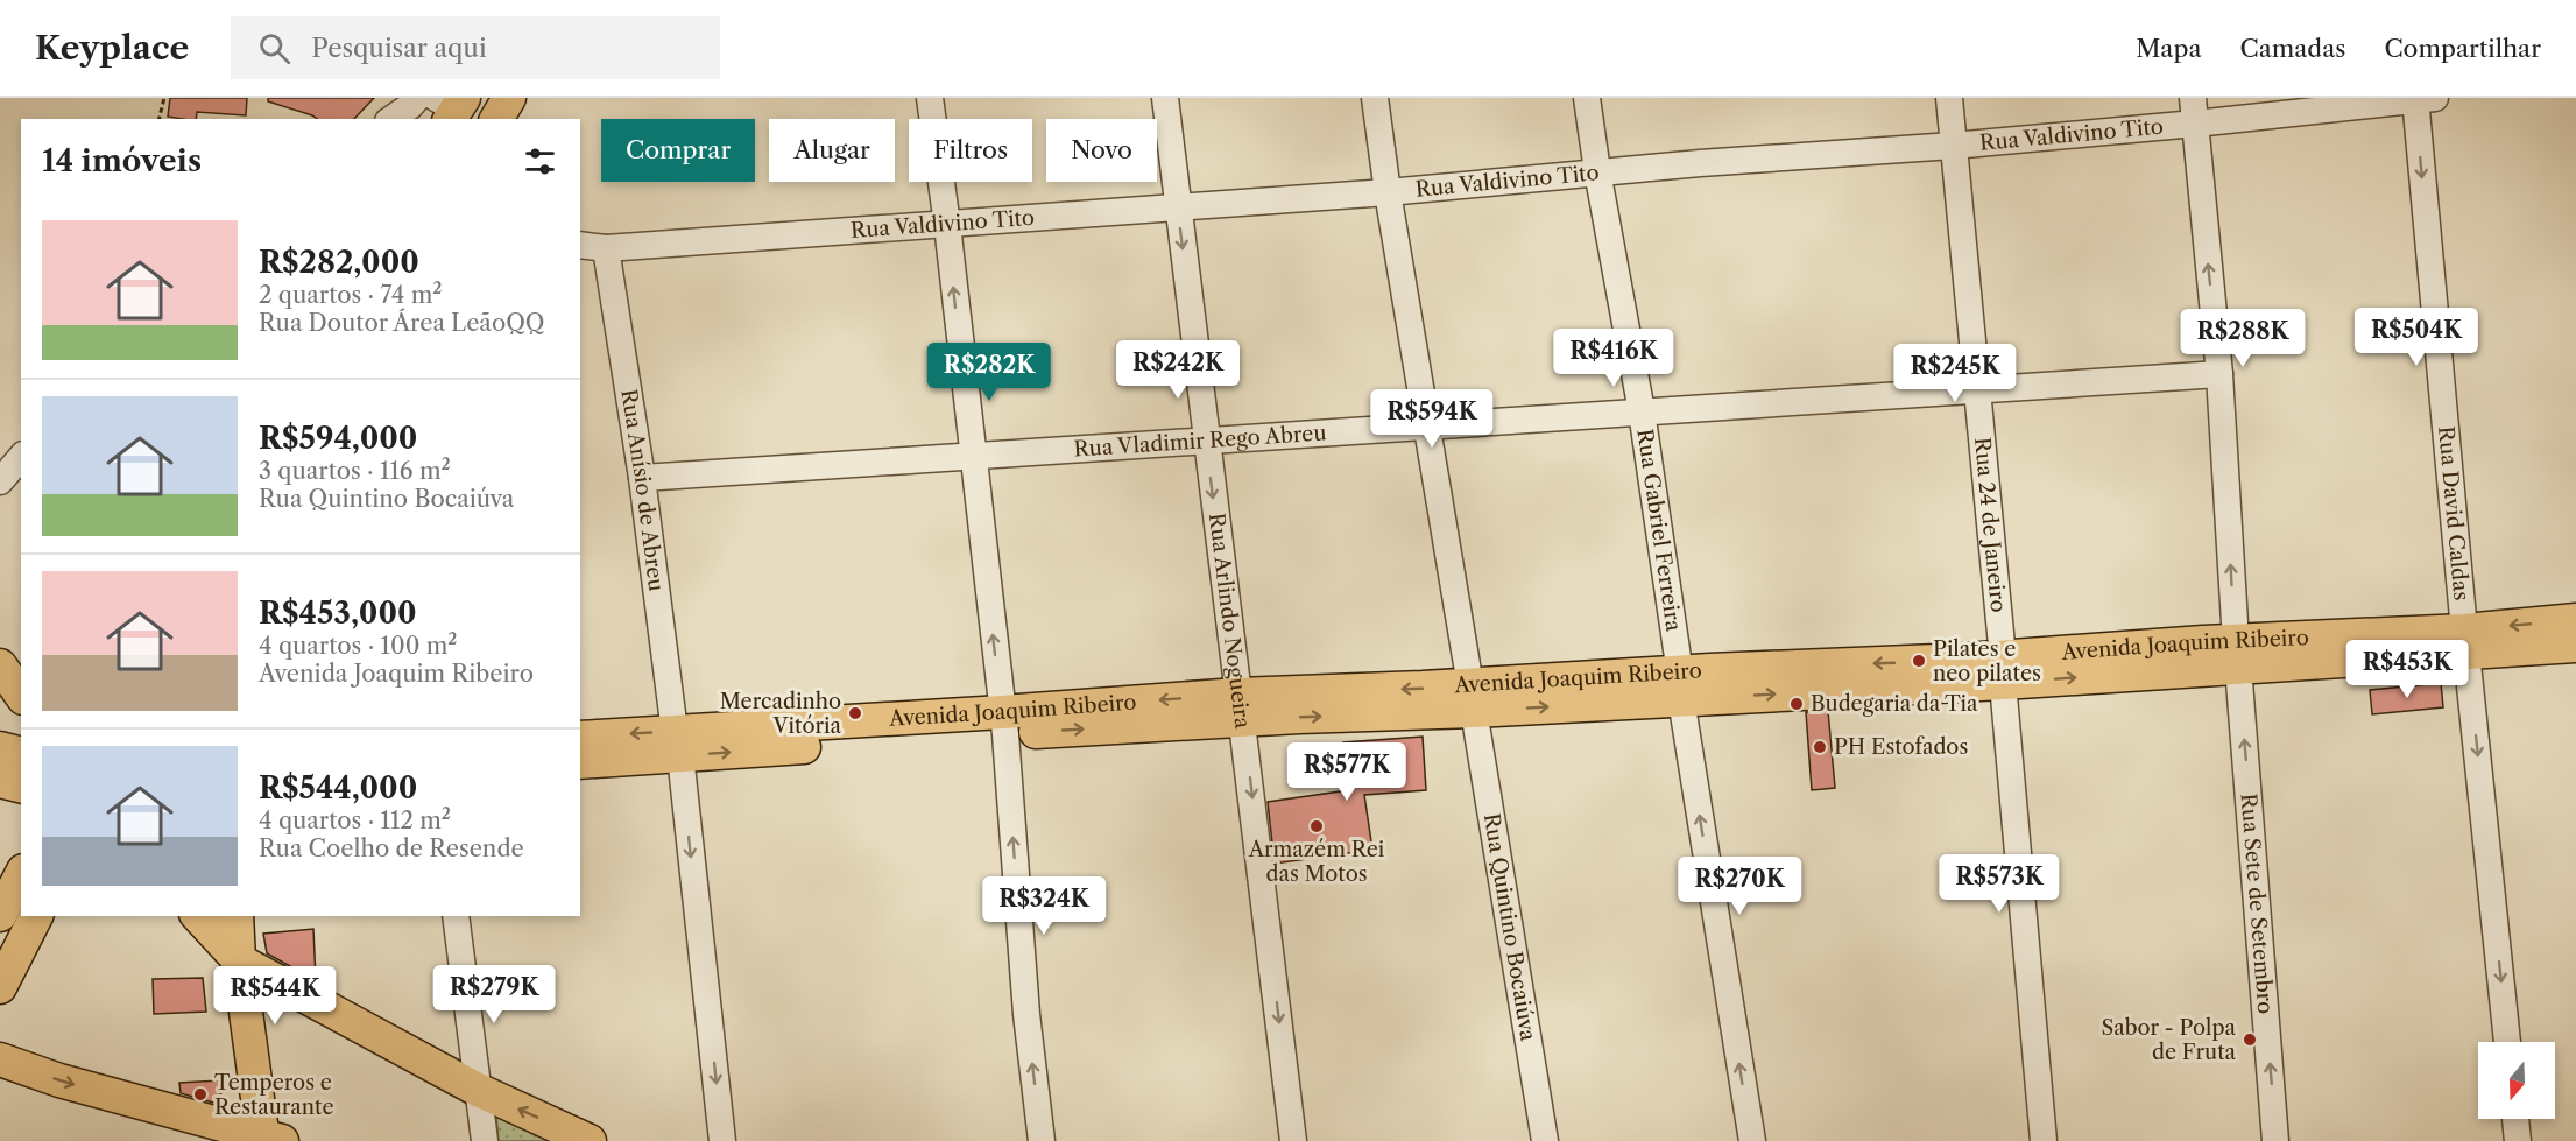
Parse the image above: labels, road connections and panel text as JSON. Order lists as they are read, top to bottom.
{
  "streets": {
    "main road": ["Avenida Joaquim Ribeiro"],
    "street": [
      "Rua Valdivino Tito",
      "Rua Vladimir Rego Abreu",
      "Rua Anísio de Abreu",
      "Rua David Caldas",
      "Rua 24 de Janeiro",
      "Rua Gabriel Ferreira",
      "Rua Arlindo Nogueira",
      "Rua Sete de Setembro",
      "Rua Quintino Bocaiúva"
    ]
  },
  "crossings": [
    ["Rua Valdivino Tito", "Rua Anísio de Abreu"],
    ["Rua Valdivino Tito", "Rua David Caldas"],
    ["Rua Valdivino Tito", "Rua 24 de Janeiro"],
    ["Rua Valdivino Tito", "Rua Gabriel Ferreira"],
    ["Rua Valdivino Tito", "Rua Arlindo Nogueira"],
    ["Rua Valdivino Tito", "Rua Sete de Setembro"],
    ["Rua Valdivino Tito", "Rua Quintino Bocaiúva"],
    ["Rua Vladimir Rego Abreu", "Rua Anísio de Abreu"],
    ["Rua Vladimir Rego Abreu", "Rua 24 de Janeiro"],
    ["Rua Vladimir Rego Abreu", "Rua Gabriel Ferreira"],
    ["Rua Vladimir Rego Abreu", "Rua Arlindo Nogueira"],
    ["Rua Vladimir Rego Abreu", "Rua Sete de Setembro"],
    ["Rua Vladimir Rego Abreu", "Rua Quintino Bocaiúva"],
    ["Rua Anísio de Abreu", "Avenida Joaquim Ribeiro"],
    ["Rua David Caldas", "Avenida Joaquim Ribeiro"],
    ["Rua 24 de Janeiro", "Avenida Joaquim Ribeiro"],
    ["Rua Gabriel Ferreira", "Avenida Joaquim Ribeiro"],
    ["Rua Arlindo Nogueira", "Avenida Joaquim Ribeiro"],
    ["Avenida Joaquim Ribeiro", "Rua Sete de Setembro"],
    ["Avenida Joaquim Ribeiro", "Rua Quintino Bocaiúva"]
  ],
  "one_way": [
    "Rua Anísio de Abreu",
    "Rua David Caldas",
    "Rua Gabriel Ferreira",
    "Rua Sete de Setembro"
  ],
  "places": [
    "Pilates e neo pilates",
    "Budegaria da Tia",
    "Mercadinho Vitória",
    "PH Estofados",
    "Armazém Rei das Motos",
    "Sabor - Polpa de Fruta",
    "Temperos e Restaurante"
  ],
  "north": "bottom",
  "page": {
    "header": "Keyplace",
    "search": "Pesquisar aqui",
    "nav": ["Mapa", "Camadas", "Compartilhar"],
    "chip": [
      "Comprar",
      "Alugar",
      "Filtros",
      "Novo"
    ],
    "heading": "14 imóveis",
    "list": [
      {
        "name": "R$282,000",
        "note": "2 quartos · 74 m² · Rua Doutor Área LeãoQQ"
      },
      {
        "name": "R$594,000",
        "note": "3 quartos · 116 m² · Rua Quintino Bocaiúva"
      },
      {
        "name": "R$453,000",
        "note": "4 quartos · 100 m² · Avenida Joaquim Ribeiro"
      },
      {
        "name": "R$544,000",
        "note": "4 quartos · 112 m² · Rua Coelho de Resende"
      }
    ],
    "price": [
      "R$504K",
      "R$288K",
      "R$416K",
      "R$242K",
      "R$282K",
      "R$245K",
      "R$594K",
      "R$453K",
      "R$577K",
      "R$573K",
      "R$270K",
      "R$324K",
      "R$279K",
      "R$544K"
    ]
  }
}
